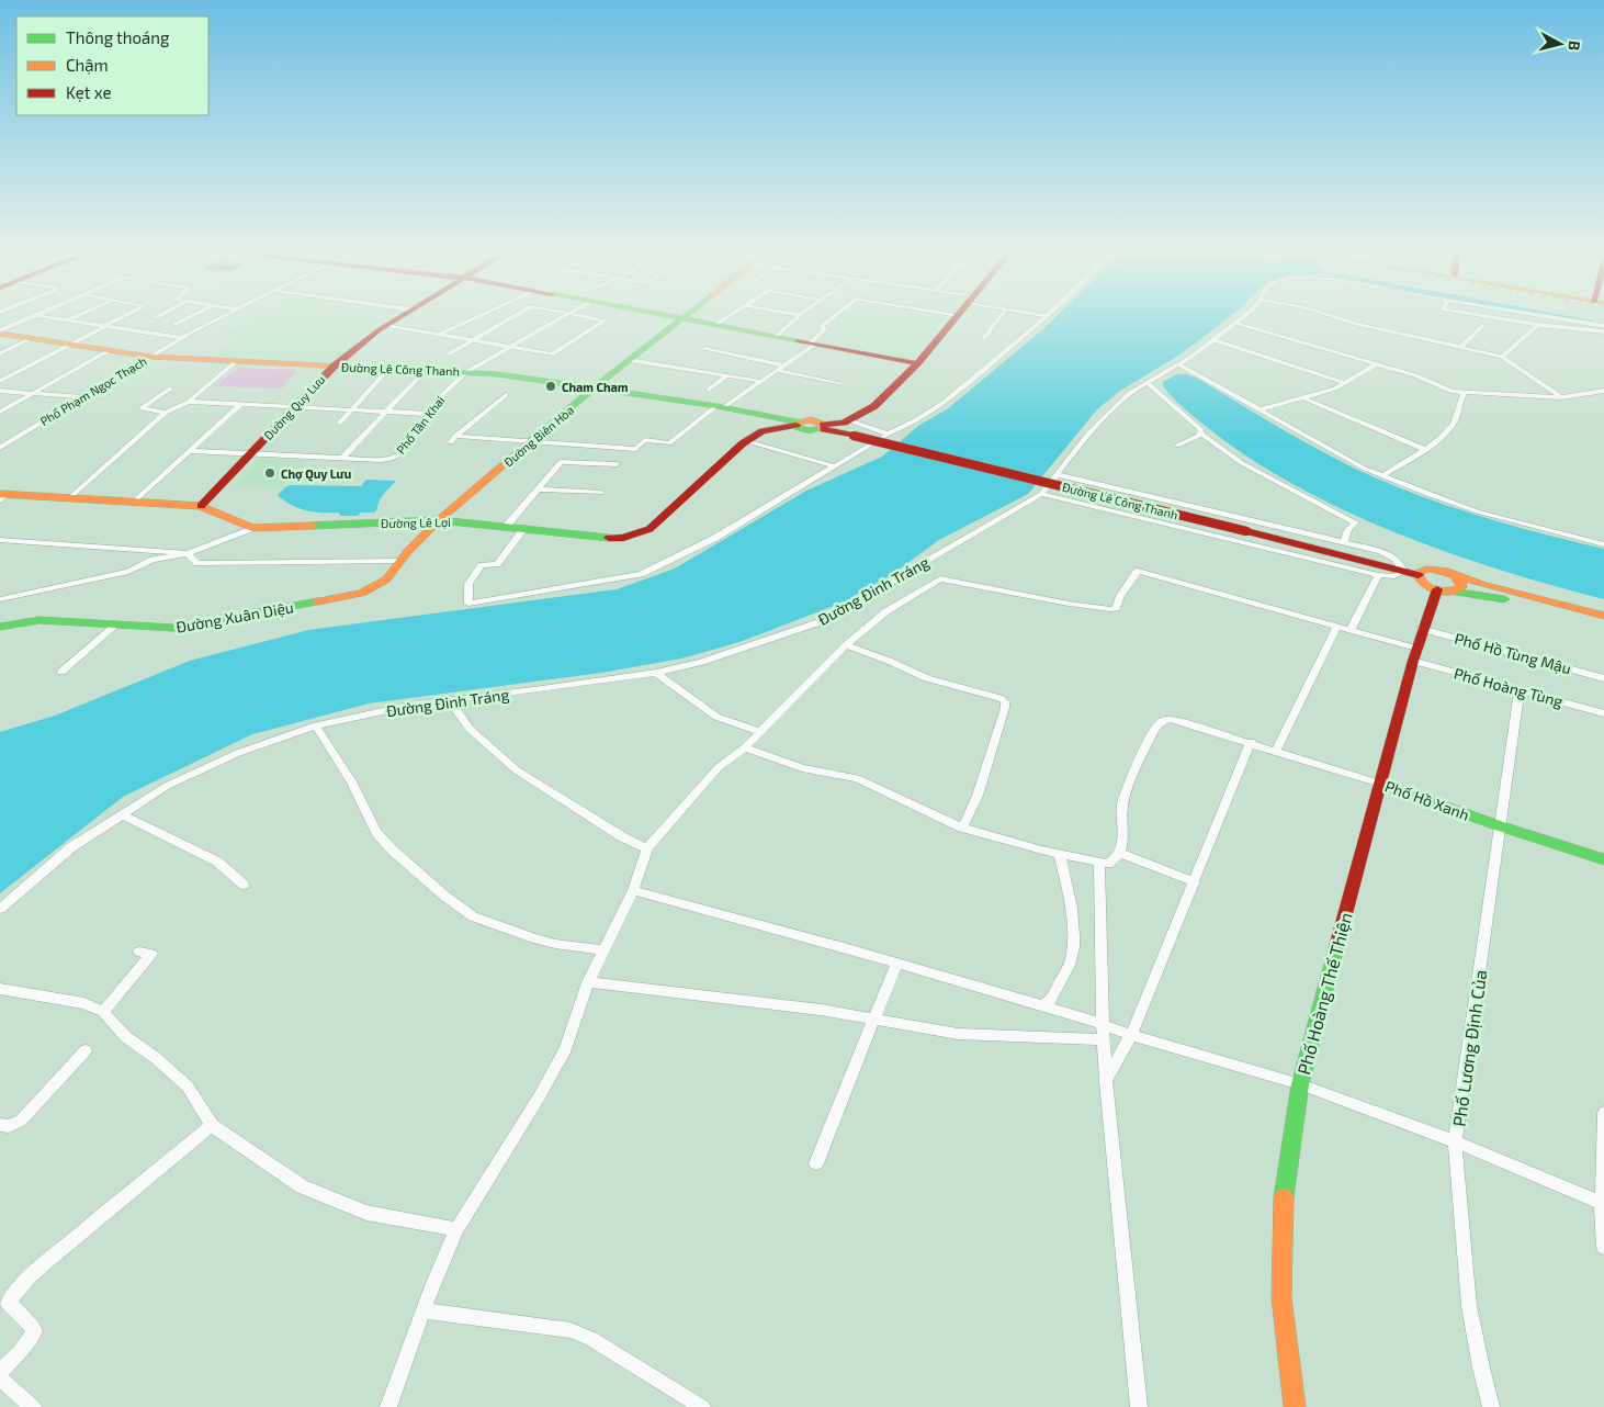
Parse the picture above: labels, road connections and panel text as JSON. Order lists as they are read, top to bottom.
{
  "streets": {
    "street": [
      "Đường Lê Công Thanh",
      "Phố Phạm Ngọc Thạch",
      "Đường Quy Lưu",
      "Phố Tân Khai",
      "Đường Biên Hòa",
      "Đường Lê Lợi",
      "Đường Đinh Tráng",
      "Đường Xuân Diệu",
      "Phố Hồ Tùng Mậu",
      "Phố Hoàng Tùng",
      "Phố Hồ Xanh",
      "Phố Hoàng Thế Thiện",
      "Phố Lương Định Của"
    ]
  },
  "crossings": [
    ["Đường Lê Công Thanh", "Phố Phạm Ngọc Thạch"],
    ["Đường Lê Công Thanh", "Đường Quy Lưu"],
    ["Đường Lê Công Thanh", "Phố Tân Khai"],
    ["Đường Lê Công Thanh", "Đường Biên Hòa"],
    ["Đường Lê Công Thanh", "Đường Lê Lợi"],
    ["Đường Quy Lưu", "Phố Tân Khai"],
    ["Đường Quy Lưu", "Đường Lê Lợi"],
    ["Đường Biên Hòa", "Đường Lê Lợi"],
    ["Đường Biên Hòa", "Đường Xuân Diệu"],
    ["Đường Lê Lợi", "Đường Xuân Diệu"],
    ["Phố Hồ Tùng Mậu", "Phố Hoàng Thế Thiện"],
    ["Phố Hoàng Tùng", "Phố Hoàng Thế Thiện"],
    ["Phố Hoàng Tùng", "Phố Lương Định Của"],
    ["Phố Hồ Xanh", "Phố Hoàng Thế Thiện"],
    ["Phố Hồ Xanh", "Phố Lương Định Của"]
  ],
  "places": ["Cham Cham", "Chợ Quy Lưu"],
  "legend": ["Thông thoáng", "Chậm", "Kẹt xe"],
  "north": "right"
}
